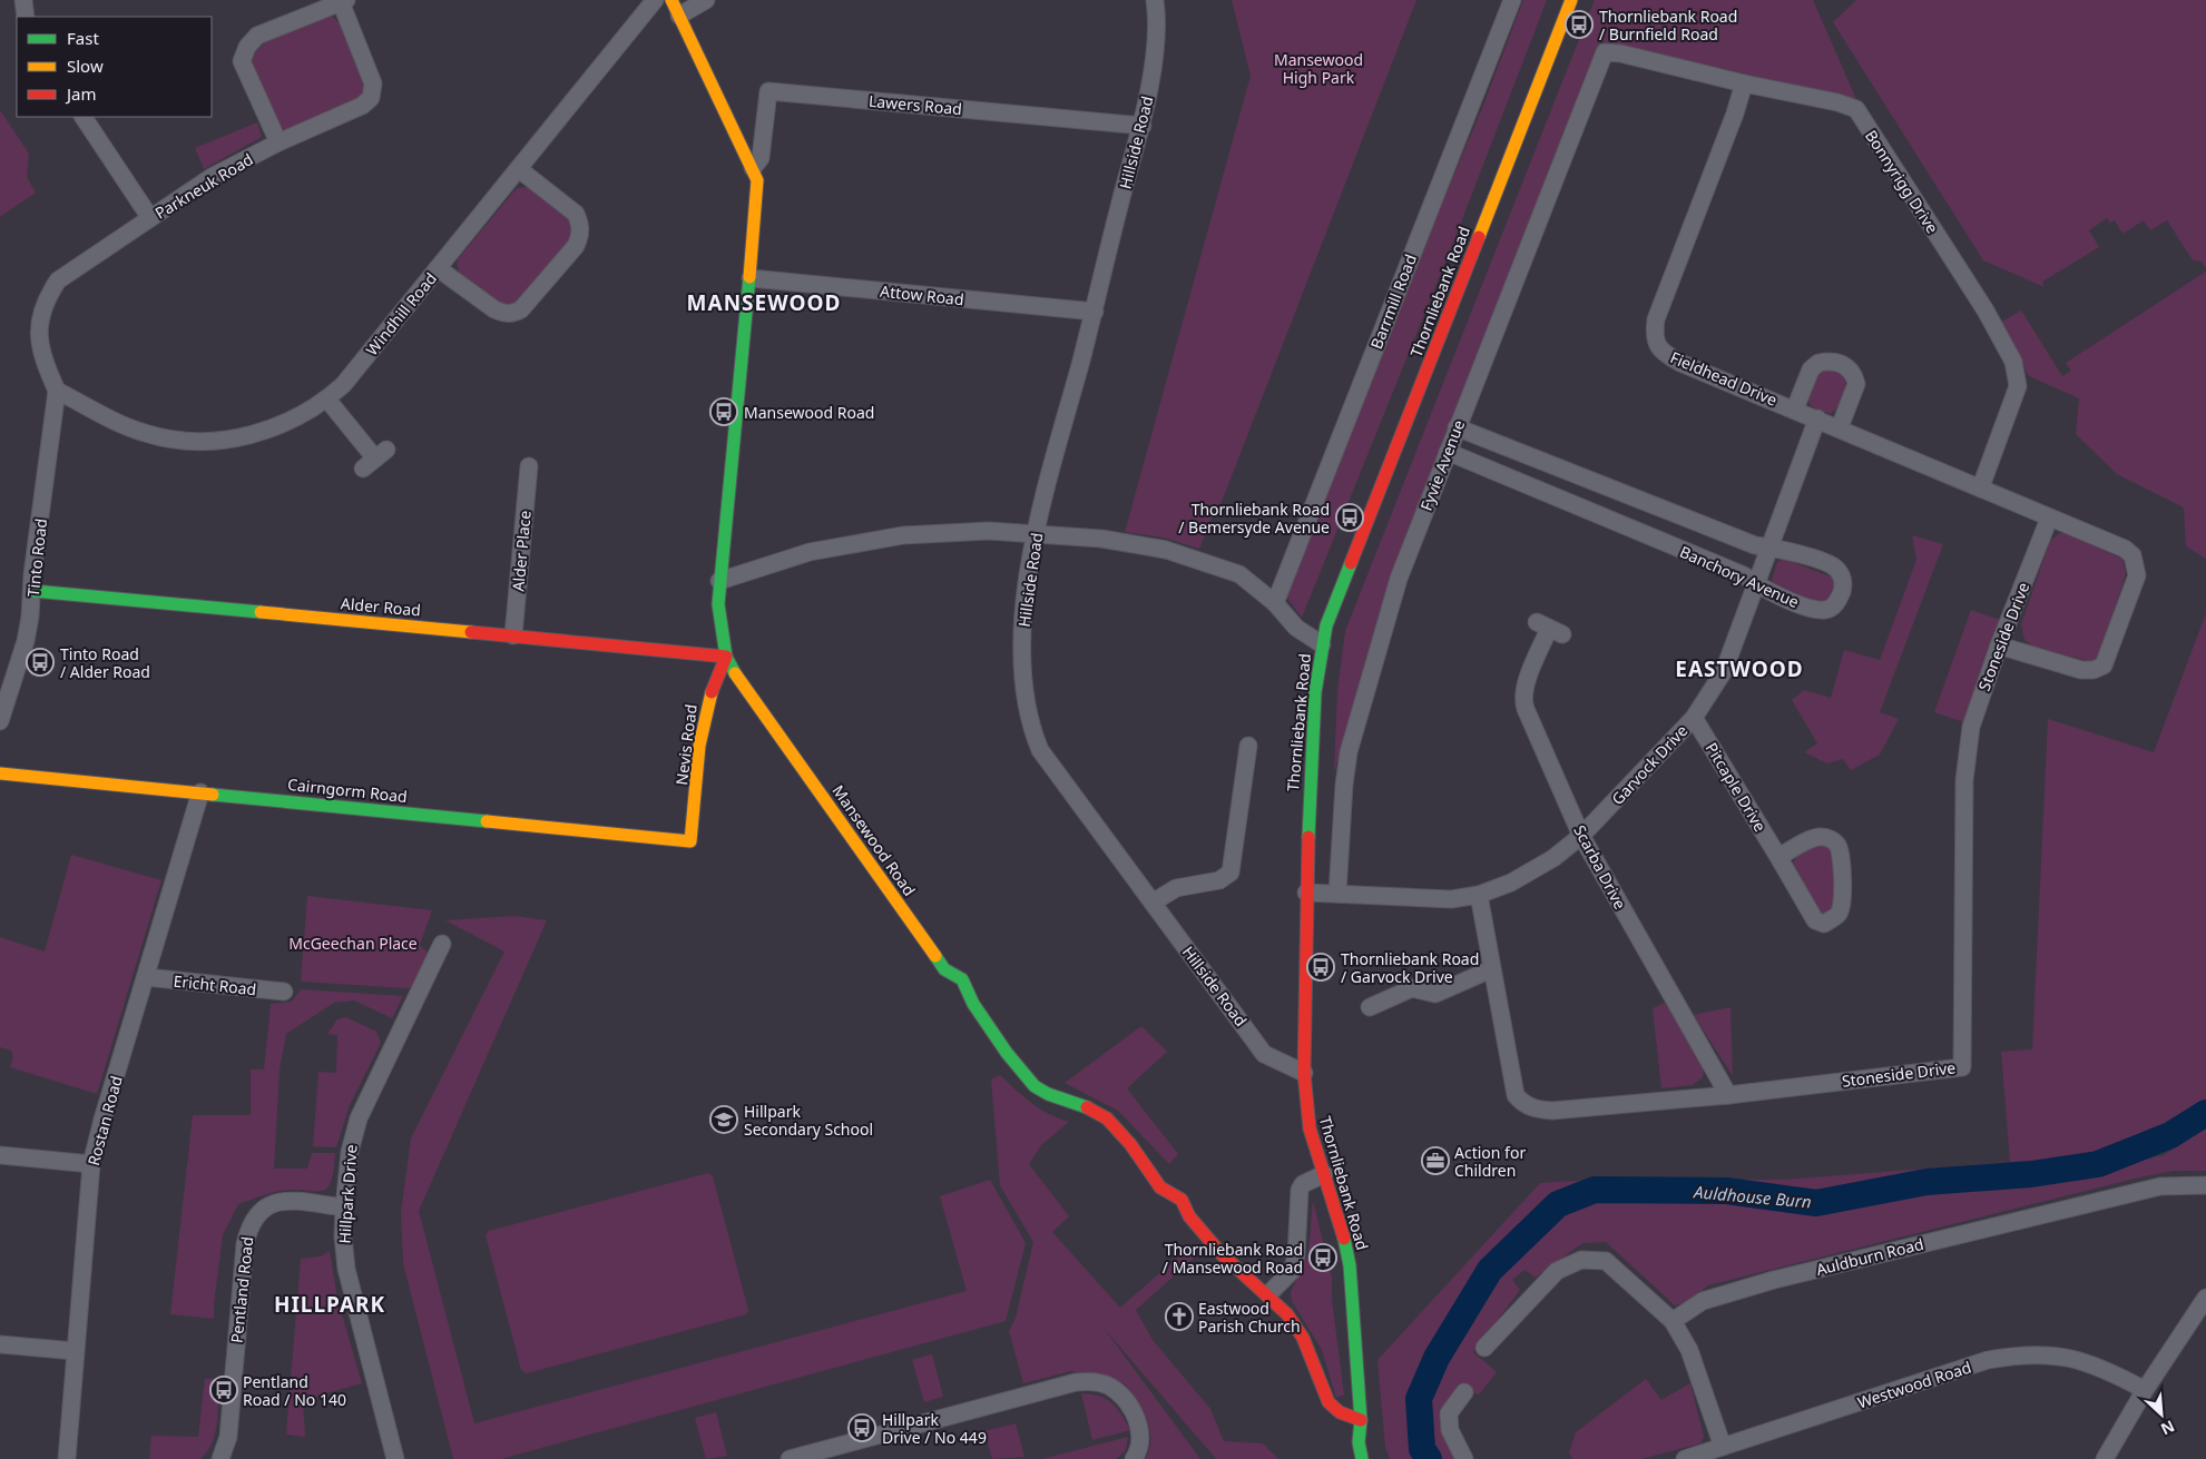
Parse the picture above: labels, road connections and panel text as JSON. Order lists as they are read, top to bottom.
{
  "streets": {
    "street": [
      "Lawers Road",
      "Hillside Road",
      "Bonnyrigg Drive",
      "Parkneuk Road",
      "Thornliebank Road",
      "Attow Road",
      "Barrmill Road",
      "Windhill Road",
      "Fieldhead Drive",
      "Fyvie Avenue",
      "Alder Place",
      "Tinto Road",
      "Banchory Avenue",
      "Alder Road",
      "Stoneside Drive",
      "Nevis Road",
      "Garvock Drive",
      "Pitcaple Drive",
      "Cairngorm Road",
      "Mansewood Road",
      "Scarba Drive",
      "Ericht Road",
      "Rostan Road",
      "Hillpark Drive",
      "Auldburn Road",
      "Pentland Road",
      "Westwood Road"
    ]
  },
  "crossings": [
    ["Lawers Road", "Hillside Road"],
    ["Lawers Road", "Mansewood Road"],
    ["Hillside Road", "Thornliebank Road"],
    ["Hillside Road", "Attow Road"],
    ["Bonnyrigg Drive", "Fieldhead Drive"],
    ["Bonnyrigg Drive", "Fyvie Avenue"],
    ["Parkneuk Road", "Windhill Road"],
    ["Parkneuk Road", "Tinto Road"],
    ["Thornliebank Road", "Garvock Drive"],
    ["Thornliebank Road", "Mansewood Road"],
    ["Attow Road", "Mansewood Road"],
    ["Windhill Road", "Tinto Road"],
    ["Fieldhead Drive", "Stoneside Drive"],
    ["Fieldhead Drive", "Garvock Drive"],
    ["Fyvie Avenue", "Banchory Avenue"],
    ["Fyvie Avenue", "Garvock Drive"],
    ["Alder Place", "Alder Road"],
    ["Tinto Road", "Alder Road"],
    ["Banchory Avenue", "Garvock Drive"],
    ["Alder Road", "Nevis Road"],
    ["Alder Road", "Mansewood Road"],
    ["Stoneside Drive", "Garvock Drive"],
    ["Stoneside Drive", "Scarba Drive"],
    ["Nevis Road", "Cairngorm Road"],
    ["Nevis Road", "Mansewood Road"],
    ["Garvock Drive", "Pitcaple Drive"],
    ["Garvock Drive", "Scarba Drive"],
    ["Cairngorm Road", "Rostan Road"],
    ["Ericht Road", "Rostan Road"],
    ["Hillpark Drive", "Pentland Road"]
  ],
  "districts": ["MANSEWOOD", "EASTWOOD", "HILLPARK"],
  "water": ["Auldhouse Burn"],
  "parks": ["Mansewood High Park", "McGeechan Place"],
  "places": {
    "bus stop": [
      "Thornliebank Road / Burnfield Road",
      "Mansewood Road",
      "Thornliebank Road / Bemersyde Avenue",
      "Tinto Road / Alder Road",
      "Thornliebank Road / Garvock Drive",
      "Thornliebank Road / Mansewood Road",
      "Pentland Road / No 140",
      "Hillpark Drive / No 449"
    ],
    "school or university": ["Hillpark Secondary School"],
    "office": ["Action for Children"],
    "church": ["Eastwood Parish Church"]
  },
  "legend": ["Fast", "Slow", "Jam"],
  "north": "bottom right"
}
